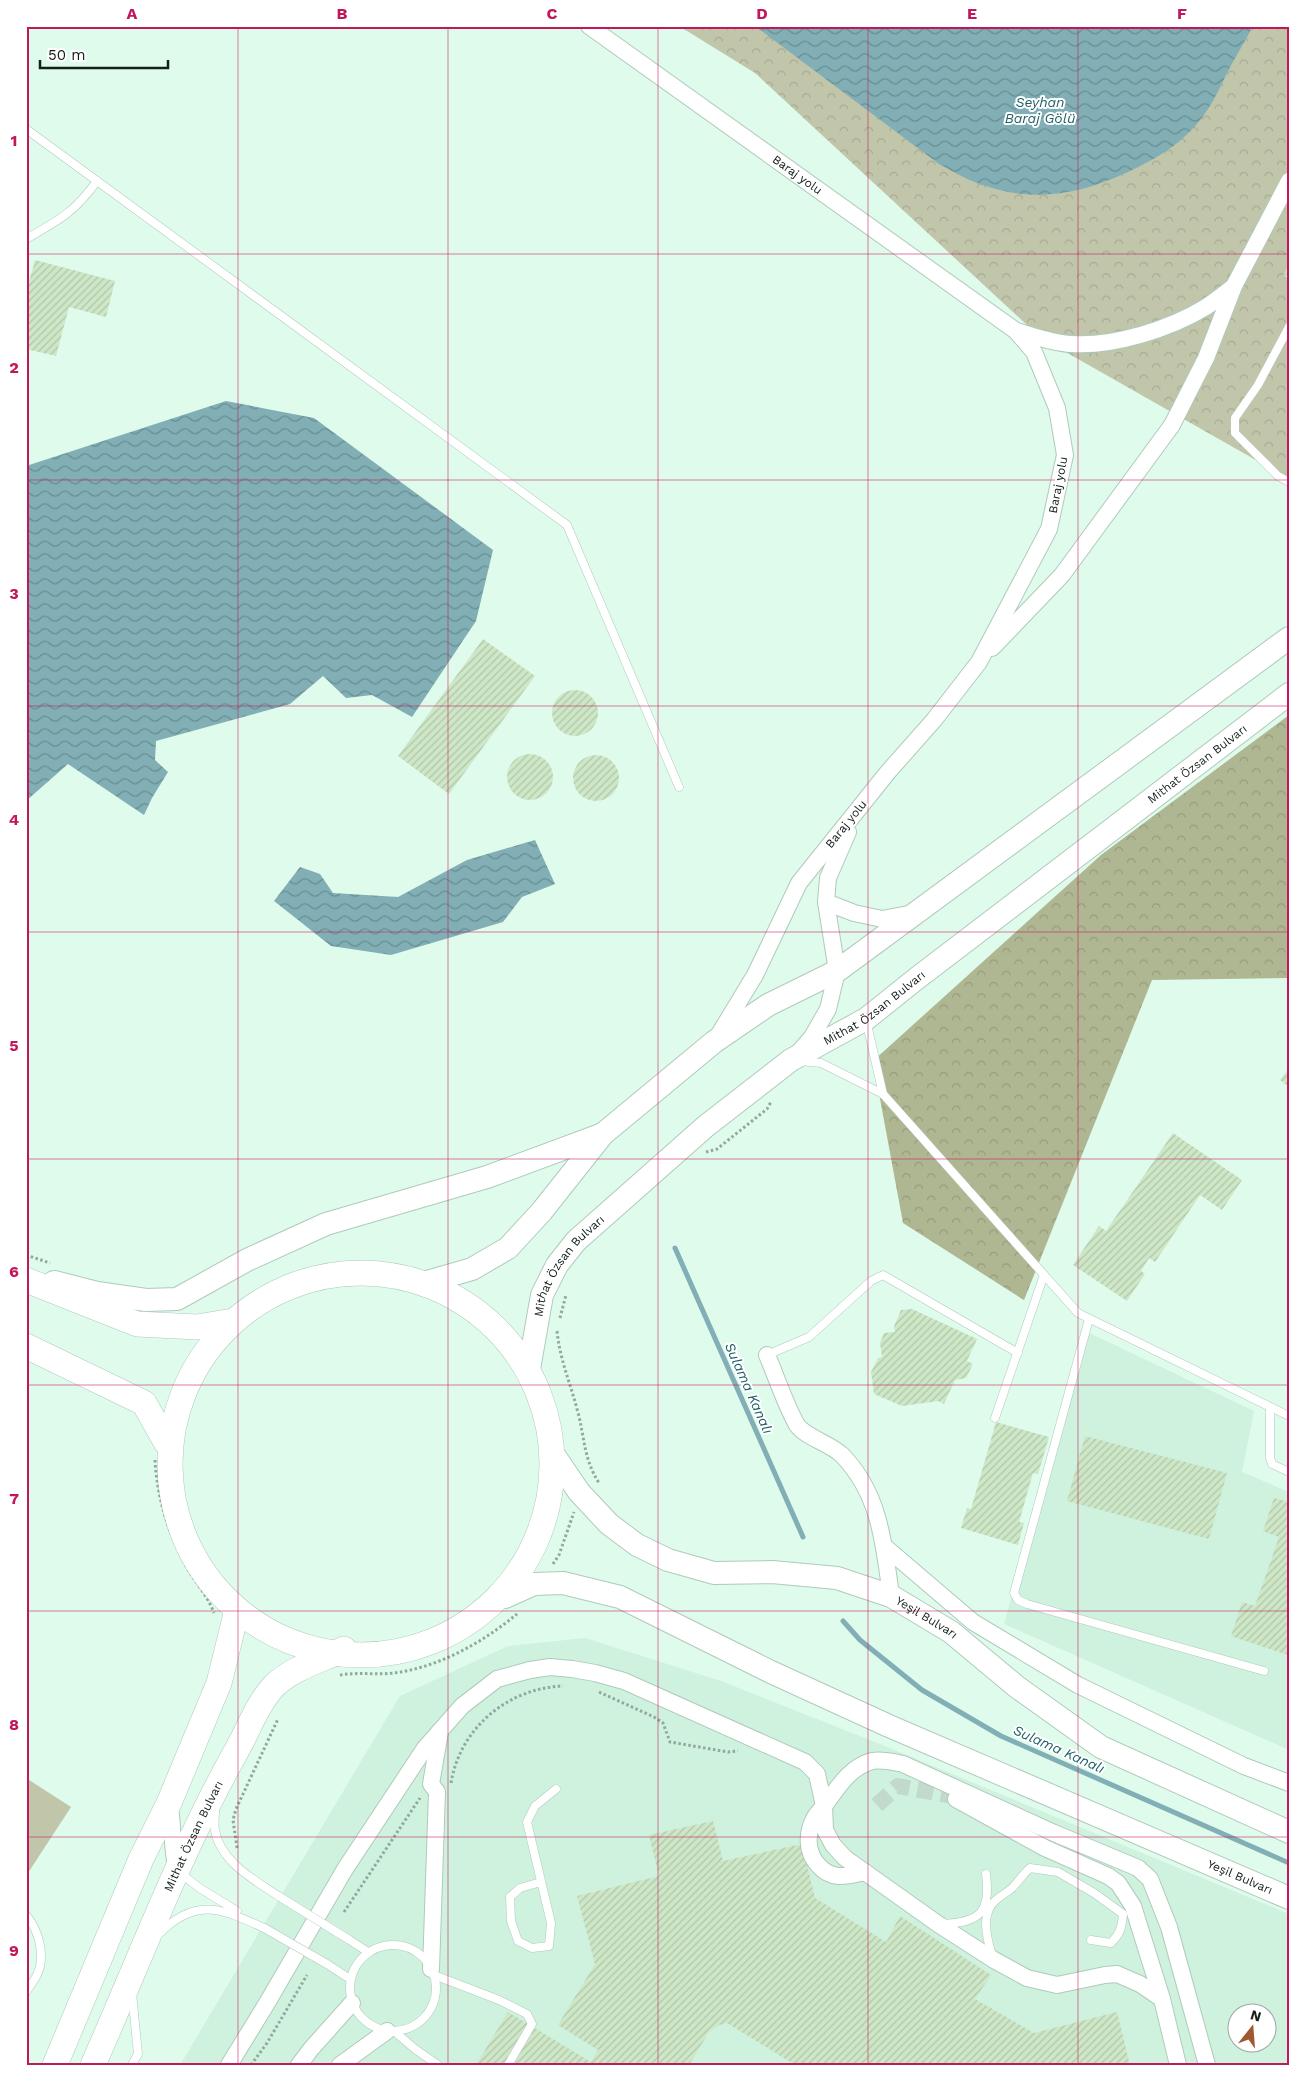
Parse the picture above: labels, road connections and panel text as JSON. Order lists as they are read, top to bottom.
{
  "streets": {
    "main road": ["Mithat Özsan Bulvarı", "Yeşil Bulvarı"],
    "street": ["Baraj yolu"]
  },
  "water": ["Seyhan Baraj Gölü", "Sulama Kanalı"],
  "scale_bar": "50 m",
  "north": "top",
  "grid": {
    "columns": [
      "A",
      "B",
      "C",
      "D",
      "E",
      "F"
    ],
    "rows": [
      "1",
      "2",
      "3",
      "4",
      "5",
      "6",
      "7",
      "8",
      "9"
    ]
  }
}
